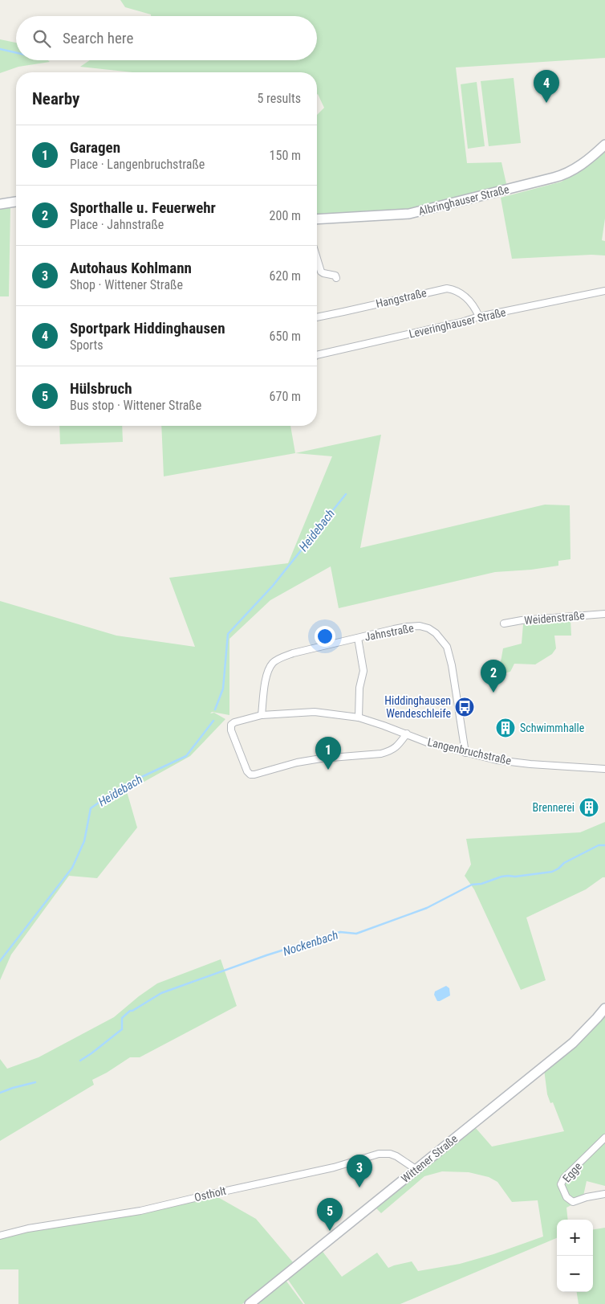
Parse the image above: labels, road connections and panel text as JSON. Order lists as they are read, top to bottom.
{
  "streets": {
    "main road": ["Albringhauser Straße", "Wittener Straße"],
    "street": [
      "Hangstraße",
      "Leveringhauser Straße",
      "Weidenstraße",
      "Jahnstraße",
      "Langenbruchstraße",
      "Egge",
      "Ostholt"
    ]
  },
  "crossings": [
    ["Hangstraße", "Leveringhauser Straße"],
    ["Jahnstraße", "Langenbruchstraße"],
    ["Wittener Straße", "Ostholt"]
  ],
  "water": ["Heidebach", "Nockenbach"],
  "places": {
    "bus stop": ["Hiddinghausen Wendeschleife"],
    "building": ["Schwimmhalle", "Brennerei"]
  },
  "page": {
    "search": "Search here",
    "pins": [
      "4",
      "2",
      "1",
      "3",
      "5"
    ],
    "heading": ["Nearby", "5 results"],
    "list": [
      {
        "mark": "1",
        "name": "Garagen",
        "note": "Place · Langenbruchstraße",
        "value": "150 m"
      },
      {
        "mark": "2",
        "name": "Sporthalle u. Feuerwehr",
        "note": "Place · Jahnstraße",
        "value": "200 m"
      },
      {
        "mark": "3",
        "name": "Autohaus Kohlmann",
        "note": "Shop · Wittener Straße",
        "value": "620 m"
      },
      {
        "mark": "4",
        "name": "Sportpark Hiddinghausen",
        "note": "Sports",
        "value": "650 m"
      },
      {
        "mark": "5",
        "name": "Hülsbruch",
        "note": "Bus stop · Wittener Straße",
        "value": "670 m"
      }
    ],
    "map_buttons": ["+", "−"]
  }
}
